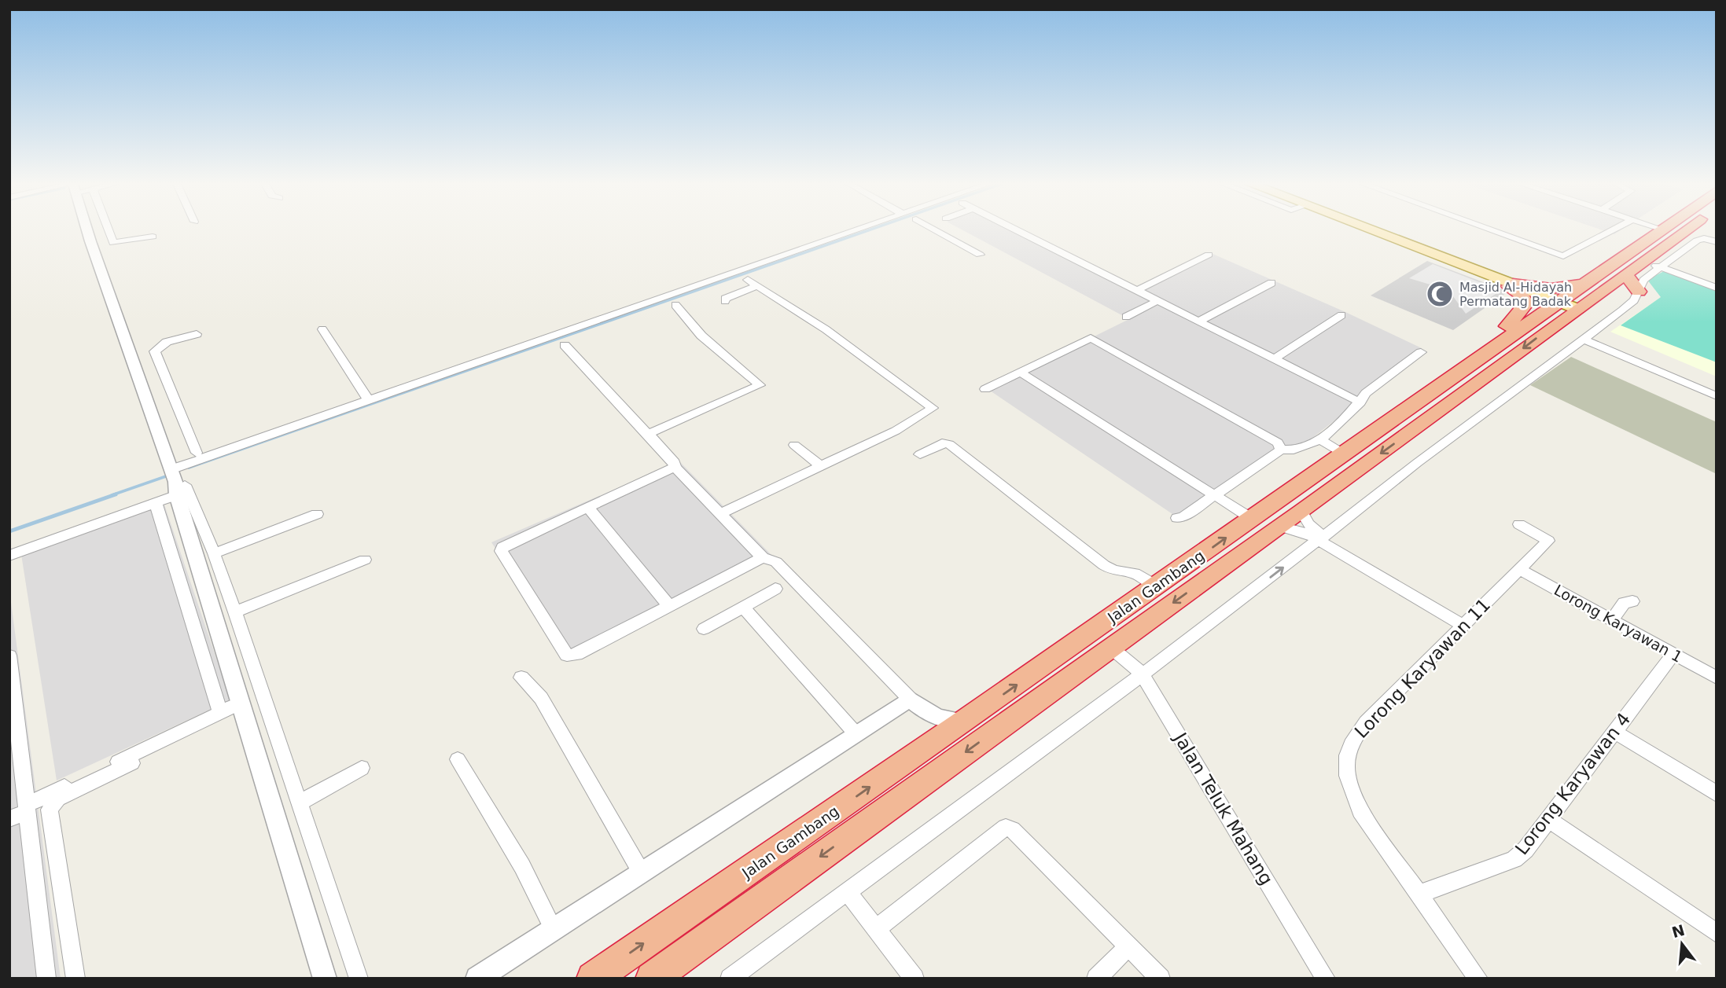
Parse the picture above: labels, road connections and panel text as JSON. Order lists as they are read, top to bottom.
{
  "streets": {
    "highway": ["Jalan Gambang"],
    "street": [
      "Lorong Karyawan 1",
      "Lorong Karyawan 11",
      "Lorong Karyawan 4",
      "Jalan Teluk Mahang"
    ]
  },
  "crossings": [
    ["Jalan Gambang", "Jalan Teluk Mahang"],
    ["Lorong Karyawan 1", "Lorong Karyawan 11"],
    ["Lorong Karyawan 1", "Lorong Karyawan 4"],
    ["Lorong Karyawan 11", "Lorong Karyawan 4"]
  ],
  "places": {
    "mosque": ["Masjid Al-Hidayah Permatang Badak"]
  },
  "north": "top"
}
